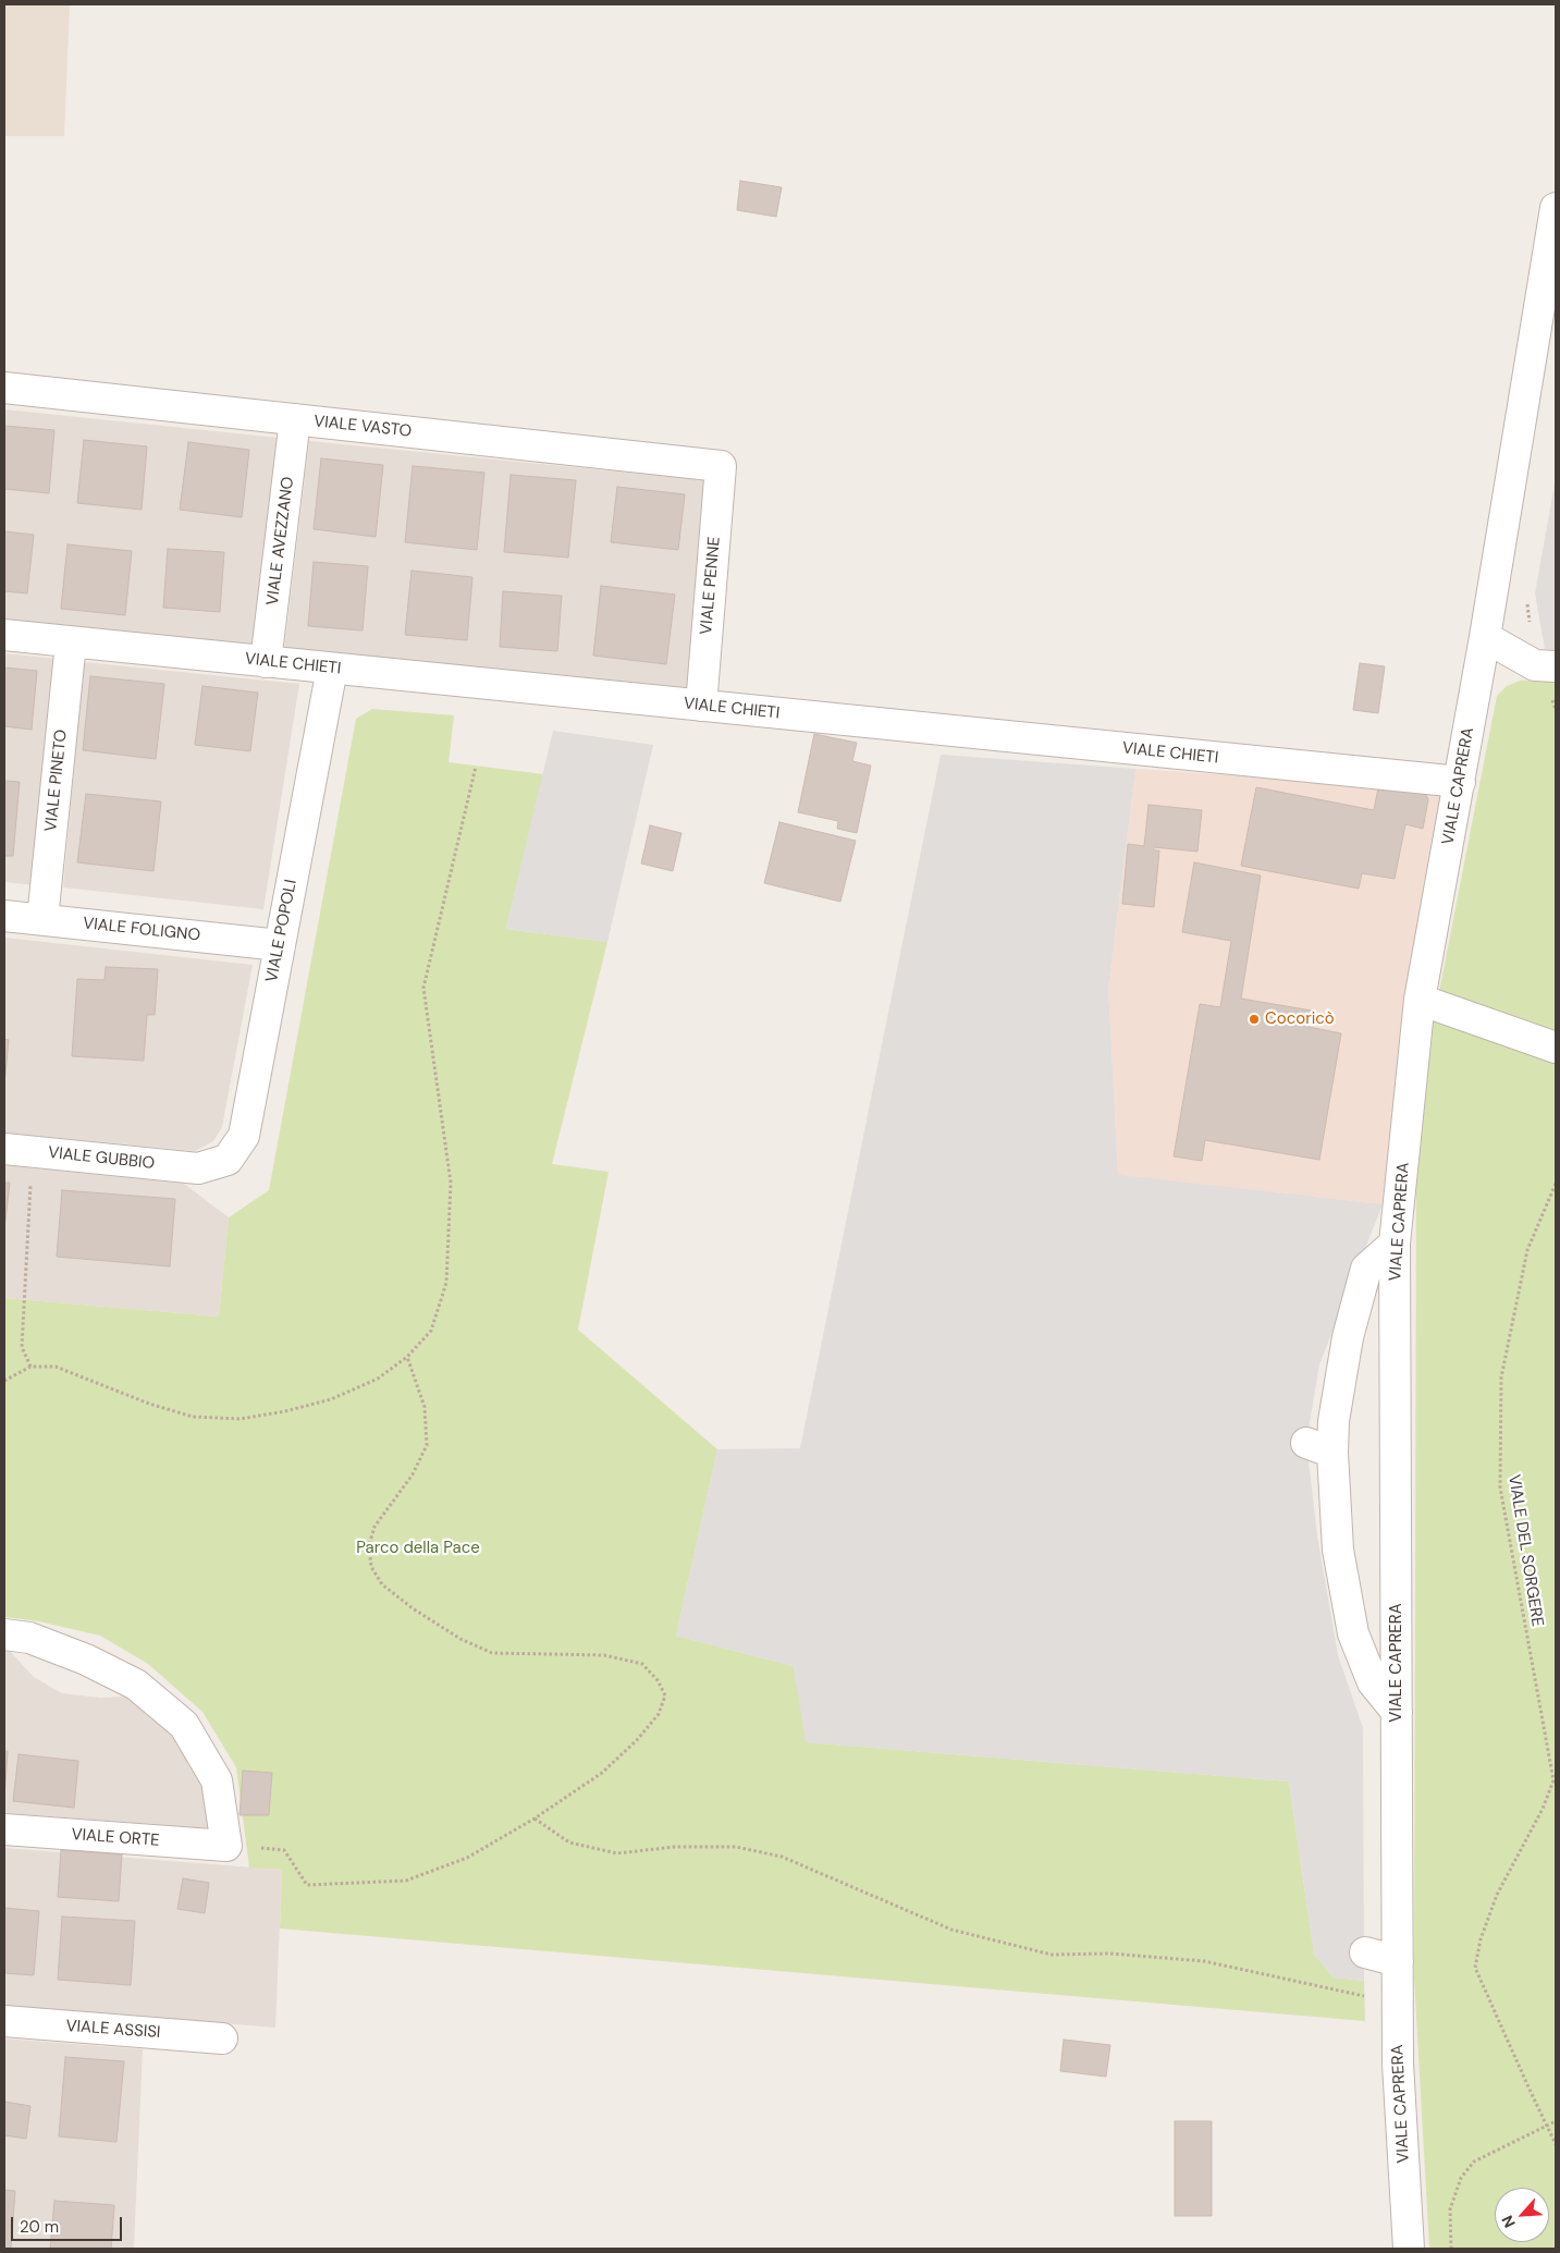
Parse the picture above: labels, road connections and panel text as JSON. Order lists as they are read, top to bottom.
{
  "streets": {
    "street": [
      "VIALE VASTO",
      "VIALE AVEZZANO",
      "VIALE PENNE",
      "VIALE CHIETI",
      "VIALE PINETO",
      "VIALE CAPRERA",
      "VIALE FOLIGNO",
      "VIALE POPOLI",
      "VIALE GUBBIO",
      "VIALE ORTE",
      "VIALE ASSISI"
    ],
    "path": ["VIALE DEL SORGERE"]
  },
  "crossings": [
    ["VIALE VASTO", "VIALE AVEZZANO"],
    ["VIALE VASTO", "VIALE PENNE"],
    ["VIALE AVEZZANO", "VIALE CHIETI"],
    ["VIALE PENNE", "VIALE CHIETI"],
    ["VIALE CHIETI", "VIALE PINETO"],
    ["VIALE CHIETI", "VIALE CAPRERA"],
    ["VIALE CHIETI", "VIALE POPOLI"],
    ["VIALE PINETO", "VIALE FOLIGNO"],
    ["VIALE FOLIGNO", "VIALE POPOLI"],
    ["VIALE POPOLI", "VIALE GUBBIO"]
  ],
  "parks": ["Parco della Pace"],
  "places": ["Cocoricò"],
  "scale_bar": "20 m",
  "north": "bottom left"
}
